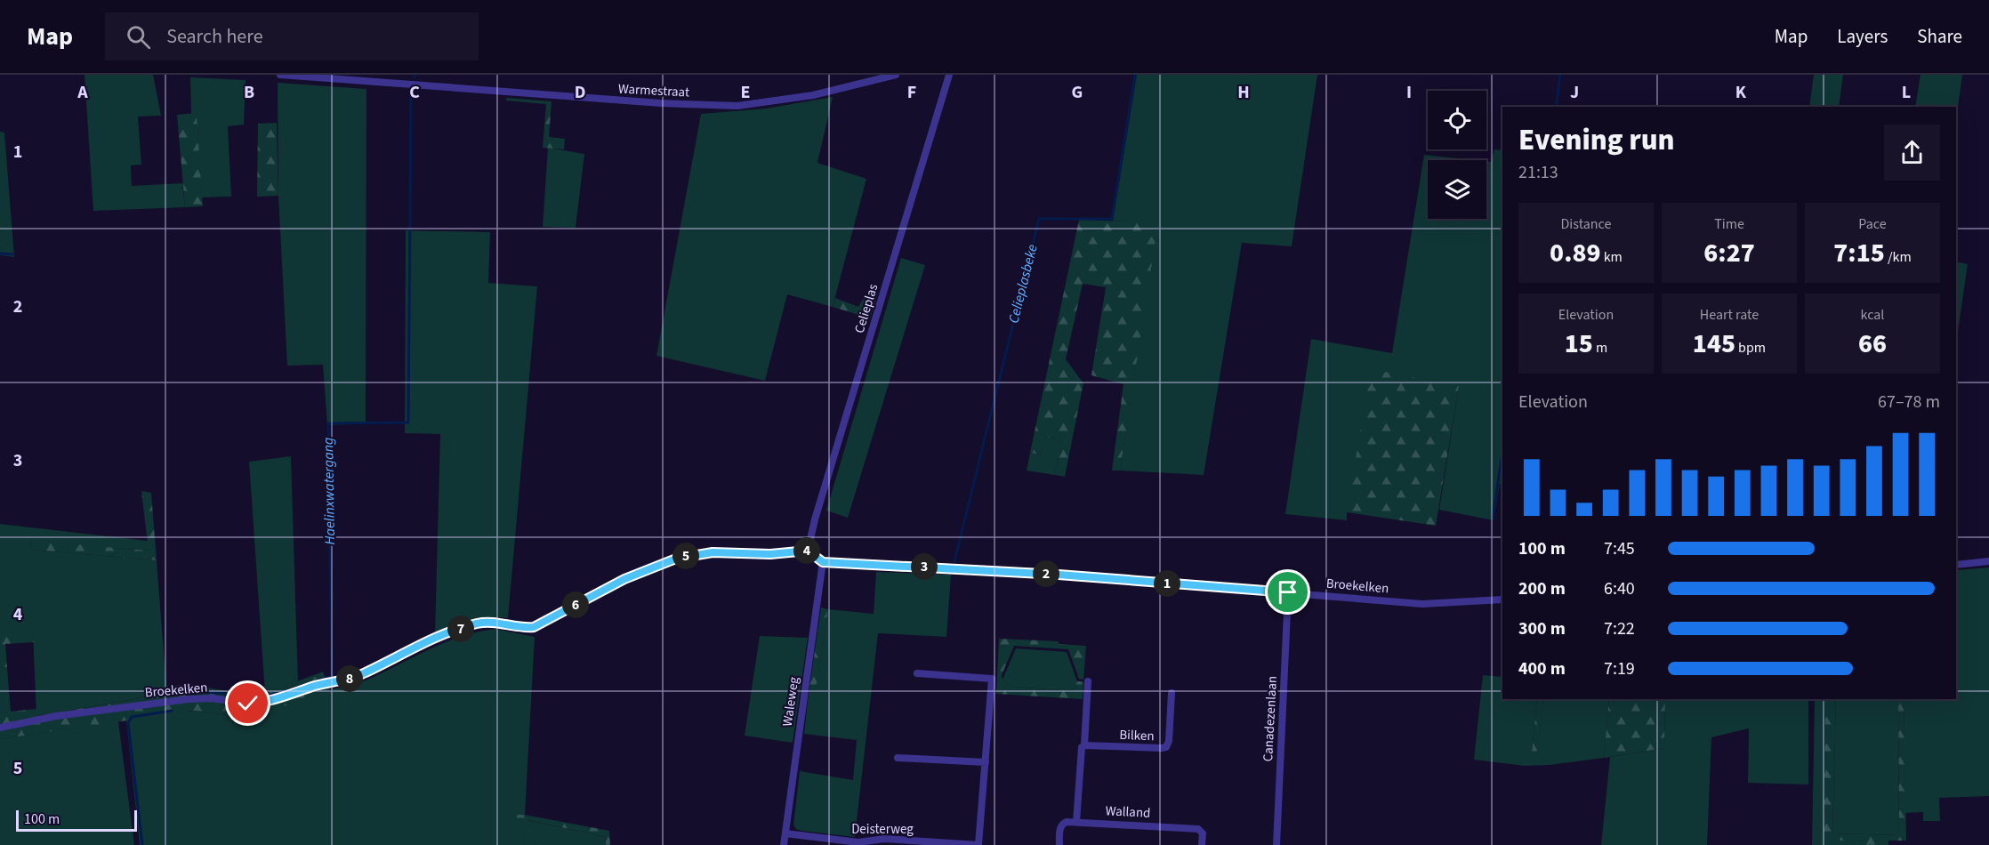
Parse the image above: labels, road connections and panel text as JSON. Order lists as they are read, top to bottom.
{
  "streets": {
    "street": [
      "Warmestraat",
      "Celieplas",
      "Broekelken",
      "Waleweg",
      "Canadezenlaan",
      "Bilken",
      "Walland",
      "Deisterweg"
    ]
  },
  "crossings": [
    ["Celieplas", "Broekelken"],
    ["Broekelken", "Waleweg"],
    ["Broekelken", "Canadezenlaan"],
    ["Waleweg", "Deisterweg"]
  ],
  "water": ["Celieplasbeke", "Haelinxwatergang"],
  "scale_bar": "100 m",
  "page": {
    "header": "Map",
    "search": "Search here",
    "nav": ["Map", "Layers", "Share"],
    "heading": ["Evening run", "21:13"],
    "stats": [
      ["Distance", "0.89 km"],
      ["Time", "6:27"],
      ["Pace", "7:15 /km"],
      ["Elevation", "15 m"],
      ["Heart rate", "145 bpm"],
      ["kcal", "66"]
    ],
    "chart": ["Elevation", "67–78 m"],
    "list": [
      {
        "name": "100 m",
        "note": "7:45"
      },
      {
        "name": "200 m",
        "note": "6:40"
      },
      {
        "name": "300 m",
        "note": "7:22"
      },
      {
        "name": "400 m",
        "note": "7:19"
      }
    ],
    "pins": [
      "4",
      "5",
      "3",
      "2",
      "1",
      "6",
      "7",
      "8"
    ],
    "scale": "100 m"
  },
  "grid": {
    "columns": [
      "A",
      "B",
      "C",
      "D",
      "E",
      "F",
      "G",
      "H",
      "I",
      "J",
      "K",
      "L"
    ],
    "rows": [
      "1",
      "2",
      "3",
      "4",
      "5"
    ]
  }
}
